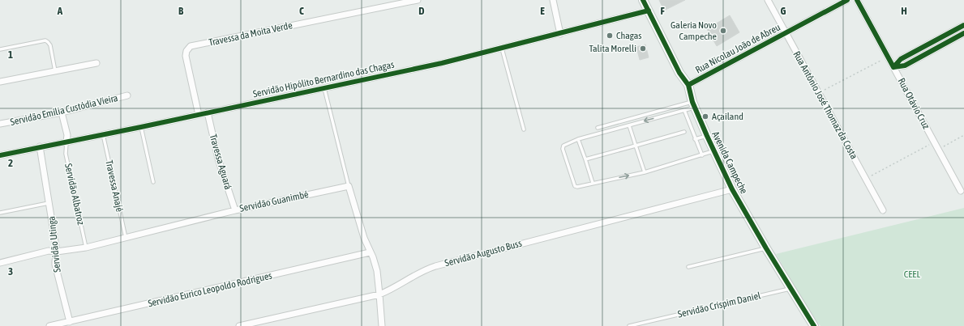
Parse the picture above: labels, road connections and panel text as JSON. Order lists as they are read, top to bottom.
{
  "streets": {
    "main road": ["Avenida Campeche"],
    "street": [
      "Travessa da Moita Verde",
      "Rua Nicolau João de Abreu",
      "Servidão Hipólito Bernardino das Chagas",
      "Rua Otávio Cruz",
      "Rua Antônio José Thomaz da Costa",
      "Servidão Emília Custódia Vieira",
      "Travessa Aguará",
      "Servidão Guanimbé",
      "Servidão Utinga",
      "Servidão Augusto Buss",
      "Servidão Eurico Leopoldo Rodrigues"
    ],
    "lane": ["Travessa Anajé", "Servidão Albatroz", "Servidão Crispim Daniel"]
  },
  "crossings": [
    ["Travessa da Moita Verde", "Servidão Hipólito Bernardino das Chagas"],
    ["Rua Nicolau João de Abreu", "Rua Antônio José Thomaz da Costa"],
    ["Rua Nicolau João de Abreu", "Avenida Campeche"],
    ["Servidão Hipólito Bernardino das Chagas", "Travessa Aguará"],
    ["Servidão Hipólito Bernardino das Chagas", "Avenida Campeche"],
    ["Servidão Hipólito Bernardino das Chagas", "Travessa Anajé"],
    ["Servidão Hipólito Bernardino das Chagas", "Servidão Albatroz"],
    ["Servidão Hipólito Bernardino das Chagas", "Servidão Utinga"],
    ["Travessa Aguará", "Servidão Guanimbé"],
    ["Avenida Campeche", "Servidão Augusto Buss"],
    ["Avenida Campeche", "Servidão Crispim Daniel"],
    ["Travessa Anajé", "Servidão Guanimbé"],
    ["Servidão Albatroz", "Servidão Guanimbé"],
    ["Servidão Guanimbé", "Servidão Utinga"],
    ["Servidão Utinga", "Servidão Eurico Leopoldo Rodrigues"]
  ],
  "parks": ["CEEL"],
  "places": [
    "Galeria Novo Campeche",
    "Chagas",
    "Talita Morelli",
    "Açailand"
  ],
  "grid": {
    "columns": [
      "A",
      "B",
      "C",
      "D",
      "E",
      "F",
      "G",
      "H"
    ],
    "rows": ["1", "2", "3"]
  }
}
